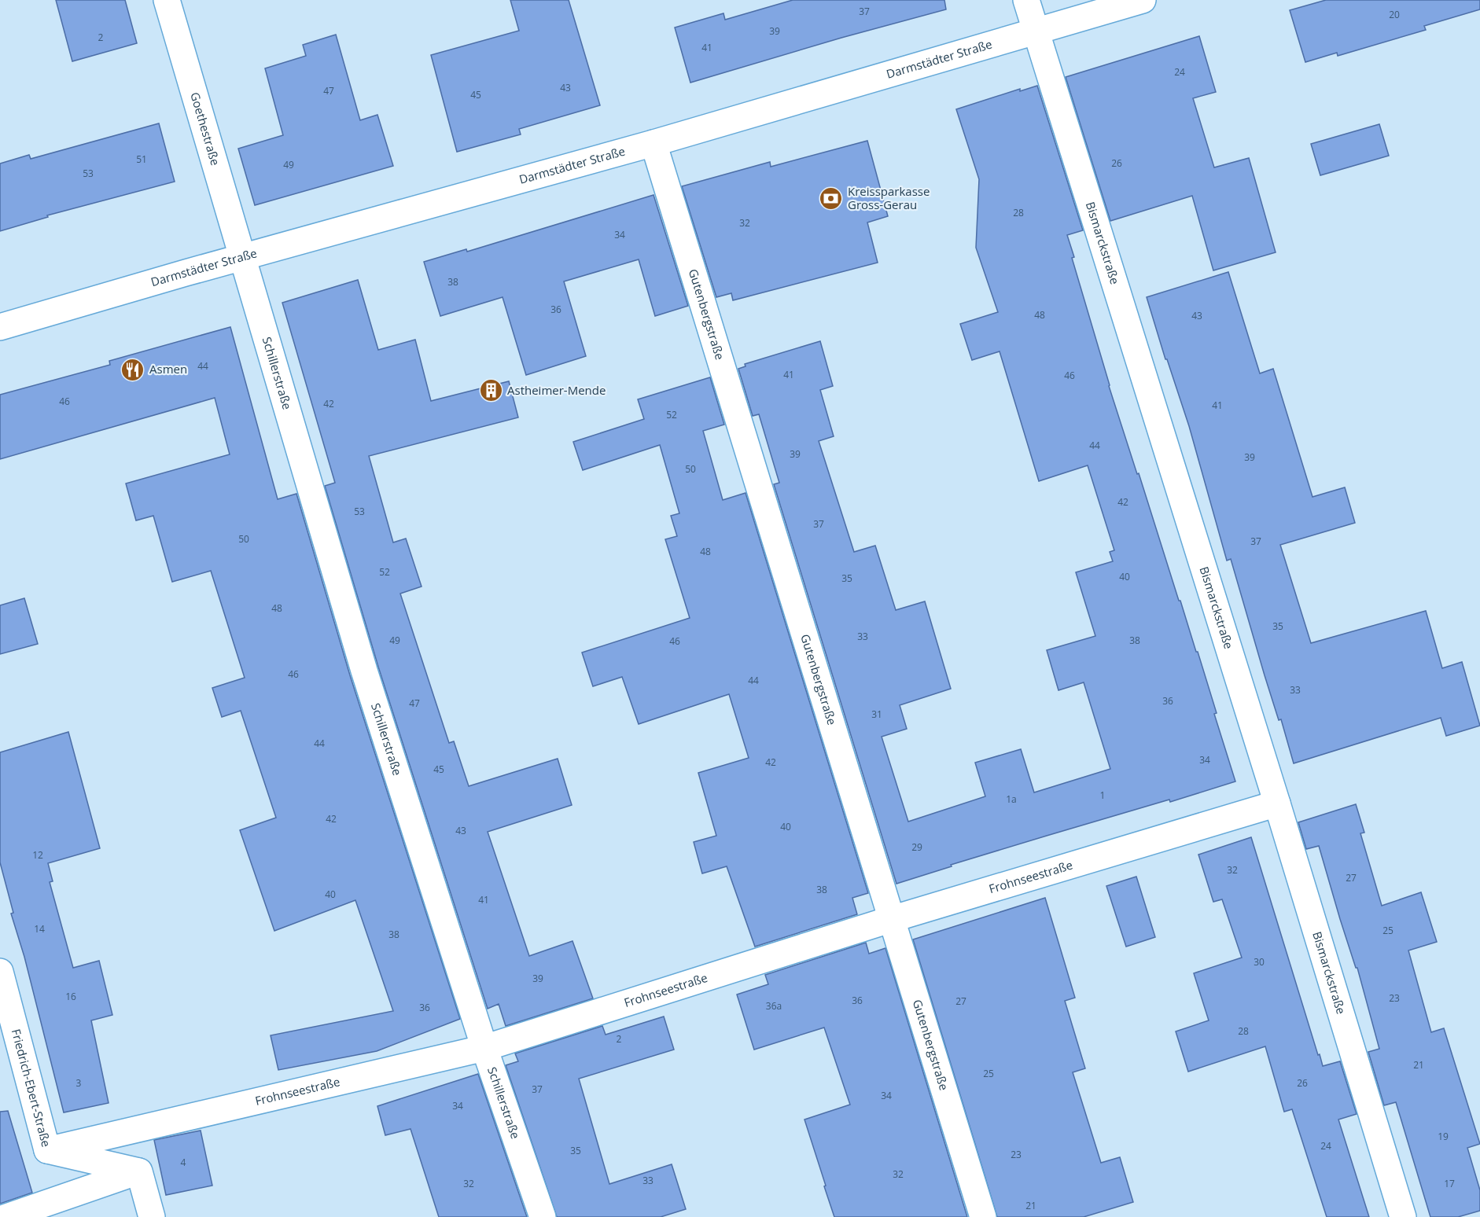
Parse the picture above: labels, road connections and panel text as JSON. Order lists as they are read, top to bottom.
{
  "streets": {
    "street": [
      "Darmstädter Straße",
      "Goethestraße",
      "Bismarckstraße",
      "Gutenbergstraße",
      "Schillerstraße",
      "Frohnseestraße",
      "Friedrich-Ebert-Straße"
    ]
  },
  "crossings": [
    ["Darmstädter Straße", "Goethestraße"],
    ["Darmstädter Straße", "Bismarckstraße"],
    ["Darmstädter Straße", "Gutenbergstraße"],
    ["Darmstädter Straße", "Schillerstraße"],
    ["Goethestraße", "Schillerstraße"],
    ["Bismarckstraße", "Frohnseestraße"],
    ["Gutenbergstraße", "Frohnseestraße"],
    ["Schillerstraße", "Frohnseestraße"],
    ["Frohnseestraße", "Friedrich-Ebert-Straße"]
  ],
  "places": {
    "bank": ["Kreissparkasse Gross-Gerau"],
    "restaurant": ["Asmen"],
    "building": ["Astheimer-Mende"]
  },
  "house_numbers": [
    "37",
    "20",
    "39",
    "2",
    "41",
    "24",
    "43",
    "47",
    "45",
    "51",
    "26",
    "49",
    "53",
    "28",
    "32",
    "34",
    "38",
    "36",
    "48",
    "43",
    "44",
    "41",
    "46",
    "46",
    "42",
    "41",
    "52",
    "44",
    "39",
    "39",
    "50",
    "42",
    "53",
    "37",
    "50",
    "37",
    "48",
    "52",
    "40",
    "35",
    "48",
    "35",
    "33",
    "49",
    "38",
    "46",
    "46",
    "44",
    "33",
    "36",
    "47",
    "31",
    "44",
    "34",
    "42",
    "45",
    "1",
    "1a",
    "42",
    "40",
    "43",
    "29",
    "12",
    "32",
    "27",
    "38",
    "40",
    "41",
    "14",
    "25",
    "38",
    "30",
    "39",
    "16",
    "23",
    "36",
    "27",
    "36a",
    "36",
    "28",
    "2",
    "21",
    "25",
    "3",
    "26",
    "37",
    "34",
    "34",
    "19",
    "24",
    "35",
    "23",
    "4",
    "32",
    "33",
    "32",
    "17",
    "21"
  ]
}
